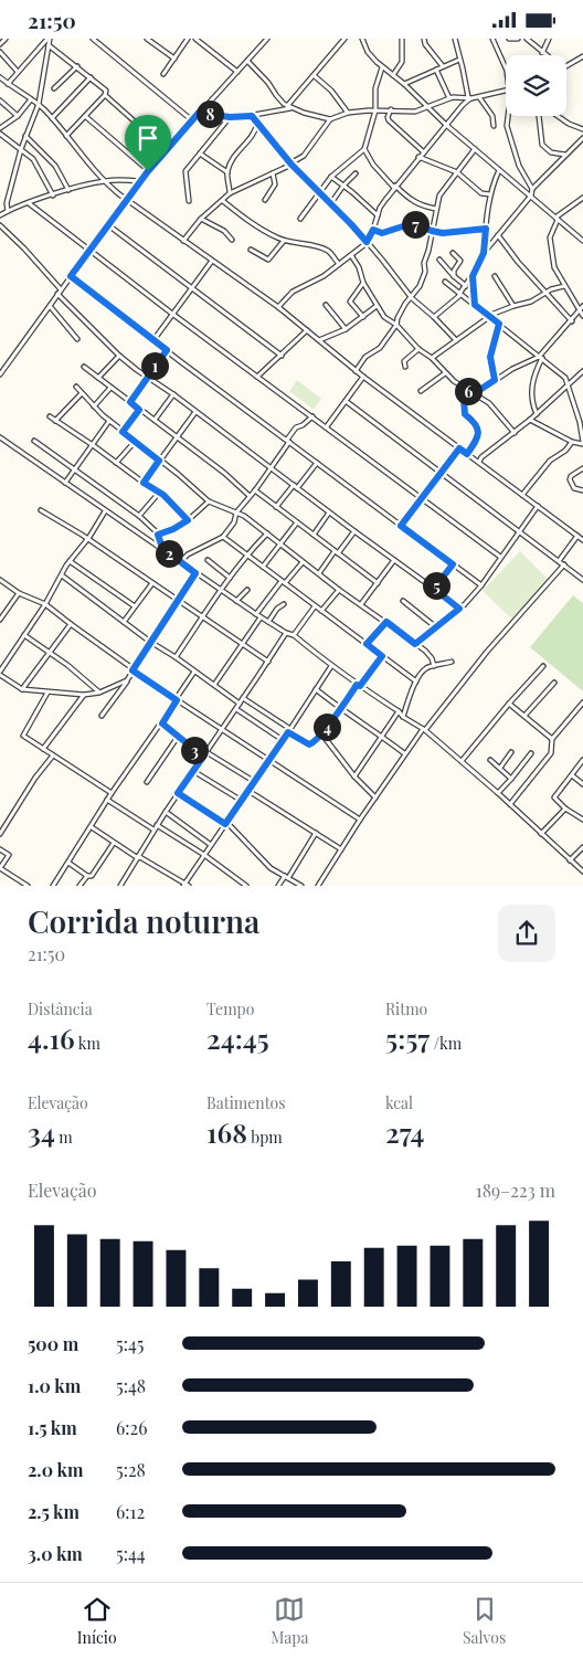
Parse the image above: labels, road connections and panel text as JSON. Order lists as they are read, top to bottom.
{
  "page": {
    "status": "21:50",
    "pins": [
      "8",
      "7",
      "1",
      "6",
      "2",
      "5",
      "4",
      "3"
    ],
    "heading": ["Corrida noturna", "21:50"],
    "stats": [
      ["Distância", "4.16 km"],
      ["Tempo", "24:45"],
      ["Ritmo", "5:57 /km"],
      ["Elevação", "34 m"],
      ["Batimentos", "168 bpm"],
      ["kcal", "274"]
    ],
    "chart": ["Elevação", "189–223 m"],
    "list": [
      {
        "name": "500 m",
        "note": "5:45"
      },
      {
        "name": "1.0 km",
        "note": "5:48"
      },
      {
        "name": "1.5 km",
        "note": "6:26"
      },
      {
        "name": "2.0 km",
        "note": "5:28"
      },
      {
        "name": "2.5 km",
        "note": "6:12"
      },
      {
        "name": "3.0 km",
        "note": "5:44"
      }
    ],
    "tabs": ["Início", "Mapa", "Salvos"]
  }
}
